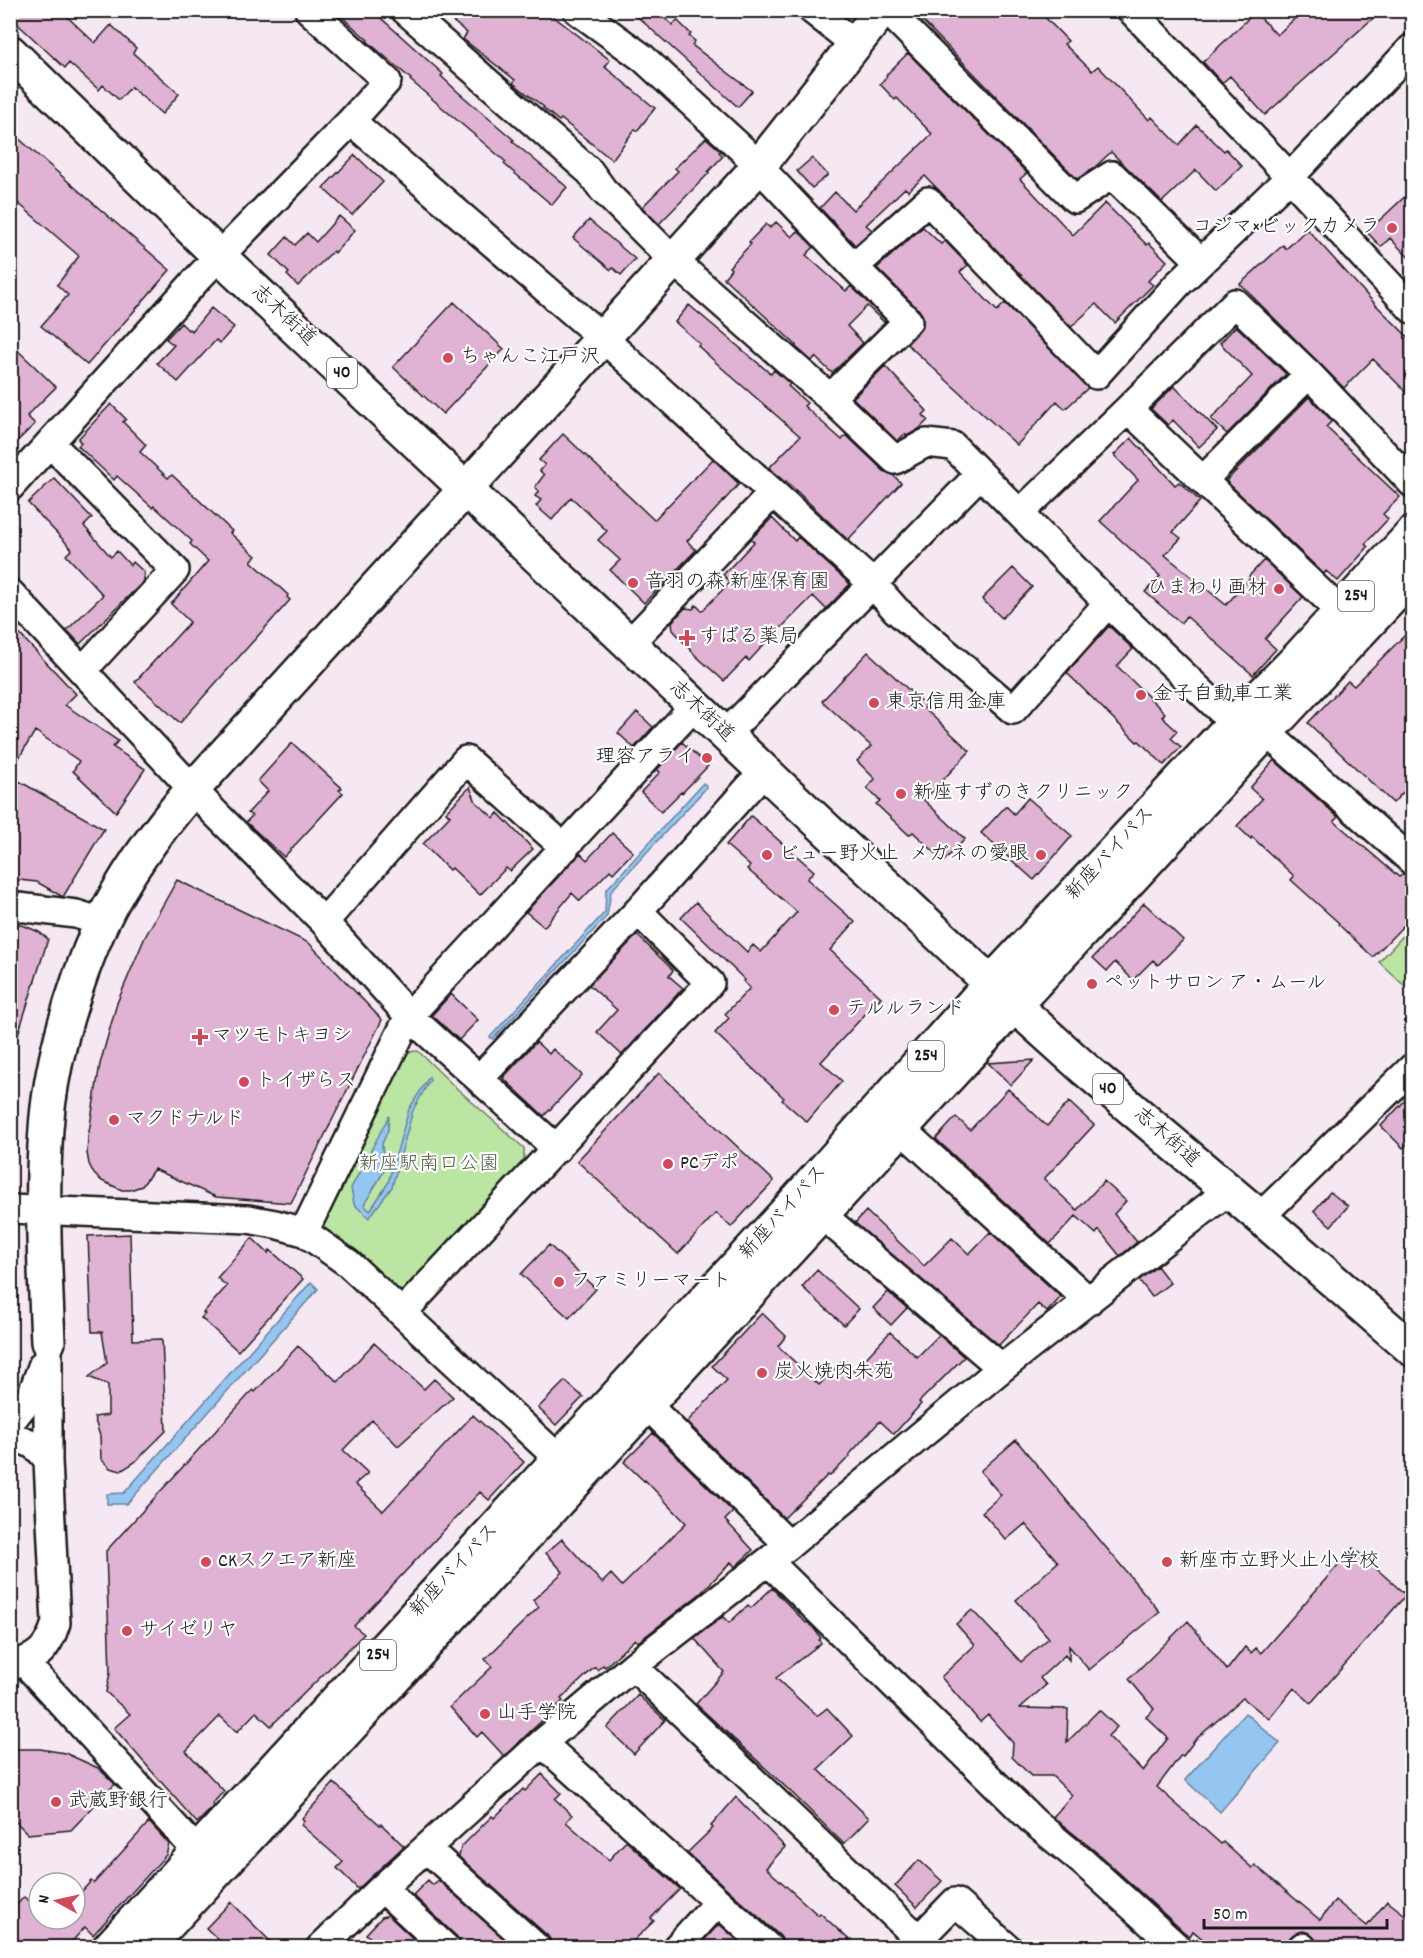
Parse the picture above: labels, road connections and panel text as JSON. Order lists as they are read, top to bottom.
{
  "streets": {
    "main road": [
      "志木街道",
      "40",
      "254",
      "新座バイパス"
    ]
  },
  "crossings": [
    ["志木街道", "新座バイパス"]
  ],
  "parks": ["新座駅南口公園"],
  "places": {
    "other": [
      "コジマ×ビックカメラ",
      "ちゃんこ江戸沢",
      "音羽の森 新座保育園",
      "ひまわり画材",
      "金子自動車工業",
      "東京信用金庫",
      "理容アライ",
      "新座すずのきクリニック",
      "ビュー野火止",
      "メガネの愛眼",
      "ペットサロン ア・ムール",
      "テルルランド",
      "トイザらス",
      "マクドナルド",
      "PCデポ",
      "ファミリーマート",
      "炭火焼肉朱苑",
      "CKスクエア新座",
      "新座市立野火止小学校",
      "サイゼリヤ",
      "山手学院",
      "武蔵野銀行"
    ],
    "health": ["すばる薬局", "マツモトキヨシ"]
  },
  "scale_bar": "50 m",
  "north": "left"
}
